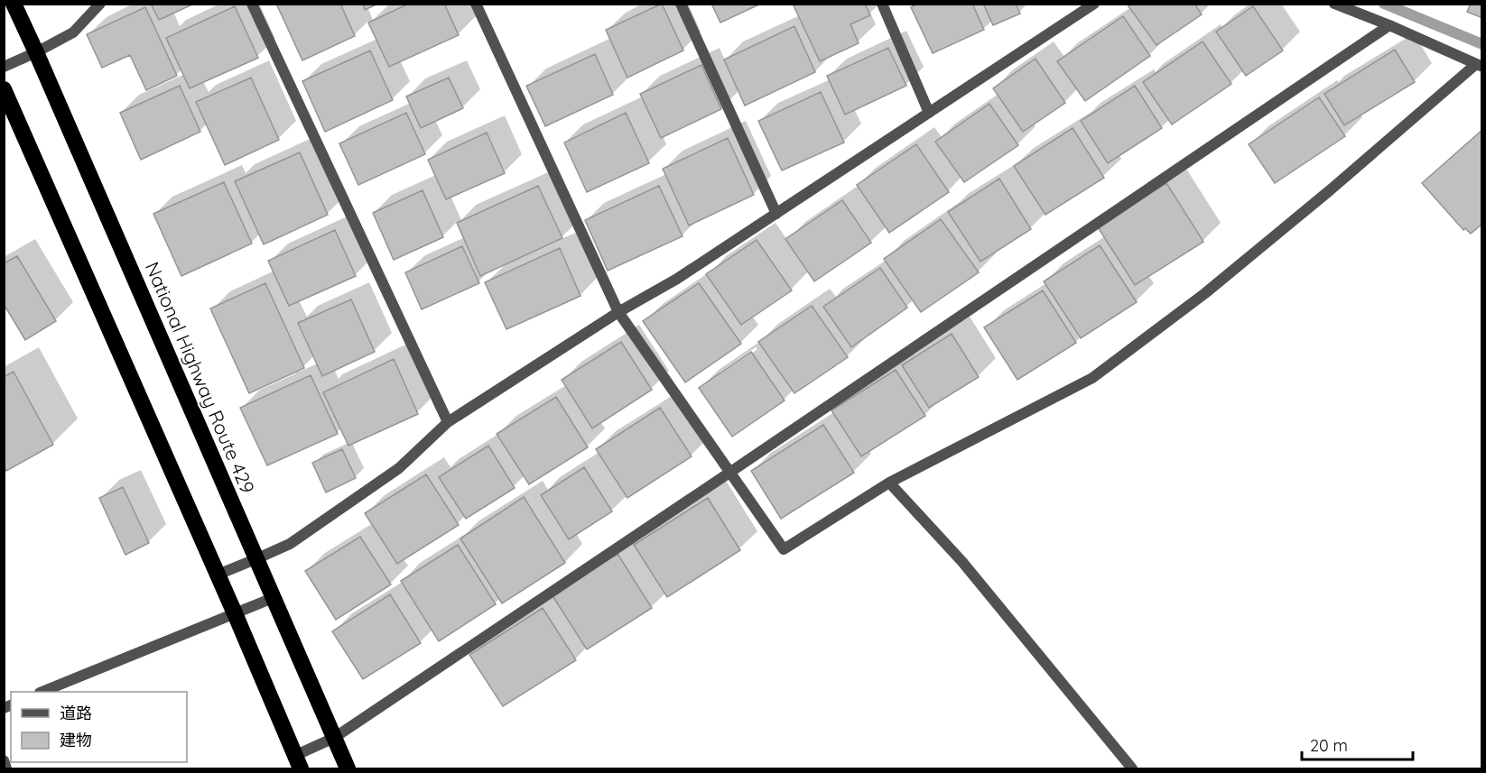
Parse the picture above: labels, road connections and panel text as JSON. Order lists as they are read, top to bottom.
{
  "streets": {
    "highway": ["National Highway Route 429"]
  },
  "legend": ["道路", "建物"],
  "scale_bar": "20 m"
}
